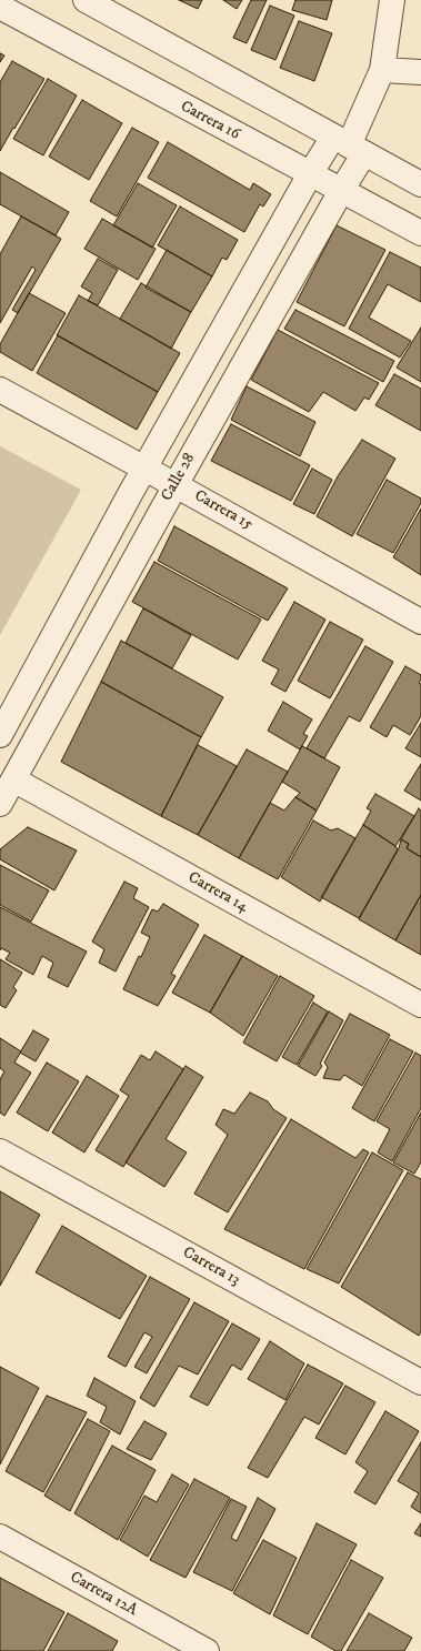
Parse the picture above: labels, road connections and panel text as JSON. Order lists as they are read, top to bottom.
{
  "streets": {
    "street": [
      "Carrera 16",
      "Calle 28",
      "Carrera 15",
      "Carrera 14",
      "Carrera 13",
      "Carrera 12A"
    ]
  },
  "crossings": [
    ["Carrera 16", "Calle 28"],
    ["Calle 28", "Carrera 15"],
    ["Calle 28", "Carrera 14"]
  ]
}
